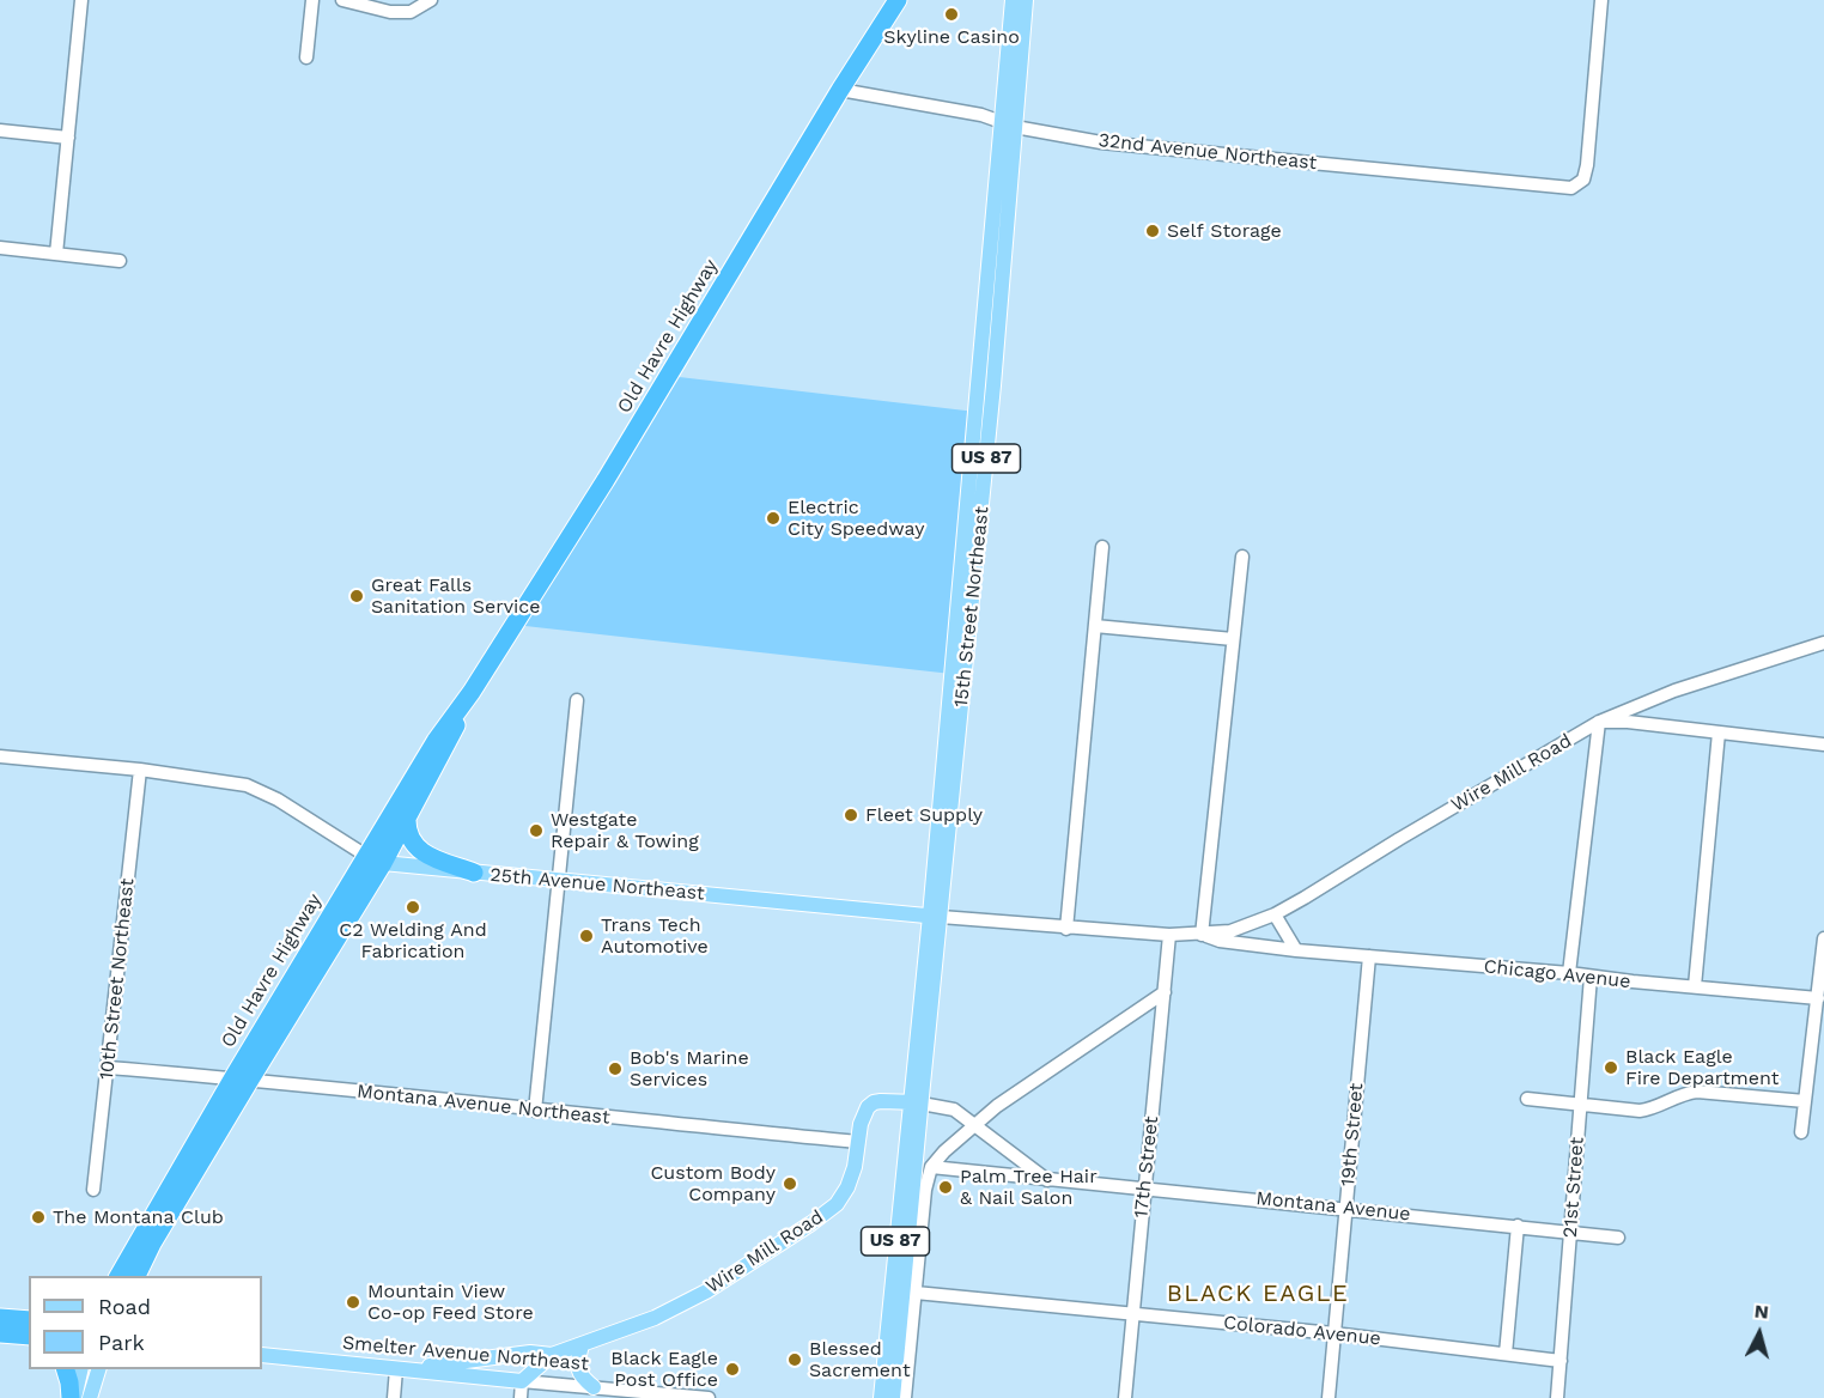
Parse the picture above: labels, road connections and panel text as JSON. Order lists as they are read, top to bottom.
{
  "streets": {
    "highway": ["Old Havre Highway"],
    "main road": [
      "US 87",
      "15th Street Northeast",
      "Wire Mill Road",
      "25th Avenue Northeast",
      "Smelter Avenue Northeast"
    ],
    "street": [
      "32nd Avenue Northeast",
      "Chicago Avenue",
      "10th Street Northeast",
      "Montana Avenue Northeast",
      "19th Street",
      "17th Street",
      "21st Street",
      "Montana Avenue",
      "Colorado Avenue"
    ]
  },
  "crossings": [
    ["32nd Avenue Northeast", "Old Havre Highway"],
    ["32nd Avenue Northeast", "15th Street Northeast"],
    ["Old Havre Highway", "25th Avenue Northeast"],
    ["Old Havre Highway", "Montana Avenue Northeast"],
    ["US 87", "15th Street Northeast"],
    ["US 87", "Wire Mill Road"],
    ["15th Street Northeast", "Wire Mill Road"],
    ["15th Street Northeast", "25th Avenue Northeast"],
    ["Wire Mill Road", "25th Avenue Northeast"],
    ["Wire Mill Road", "Chicago Avenue"],
    ["Wire Mill Road", "Montana Avenue Northeast"],
    ["Wire Mill Road", "Smelter Avenue Northeast"],
    ["25th Avenue Northeast", "Chicago Avenue"],
    ["25th Avenue Northeast", "10th Street Northeast"],
    ["25th Avenue Northeast", "17th Street"],
    ["Chicago Avenue", "19th Street"],
    ["Chicago Avenue", "21st Street"],
    ["10th Street Northeast", "Montana Avenue Northeast"],
    ["19th Street", "Montana Avenue"],
    ["19th Street", "Colorado Avenue"],
    ["17th Street", "Montana Avenue"],
    ["17th Street", "Colorado Avenue"],
    ["21st Street", "Montana Avenue"],
    ["21st Street", "Colorado Avenue"]
  ],
  "districts": ["BLACK EAGLE"],
  "places": [
    "Skyline Casino",
    "Self Storage",
    "Electric City Speedway",
    "Great Falls Sanitation Service",
    "Fleet Supply",
    "Westgate Repair & Towing",
    "C2 Welding And Fabrication",
    "Trans Tech Automotive",
    "Black Eagle Fire Department",
    "Bob's Marine Services",
    "Custom Body Company",
    "Palm Tree Hair & Nail Salon",
    "The Montana Club",
    "Mountain View Co-op Feed Store",
    "Blessed Sacrement",
    "Black Eagle Post Office"
  ],
  "legend": ["Road", "Park"],
  "north": "top"
}
